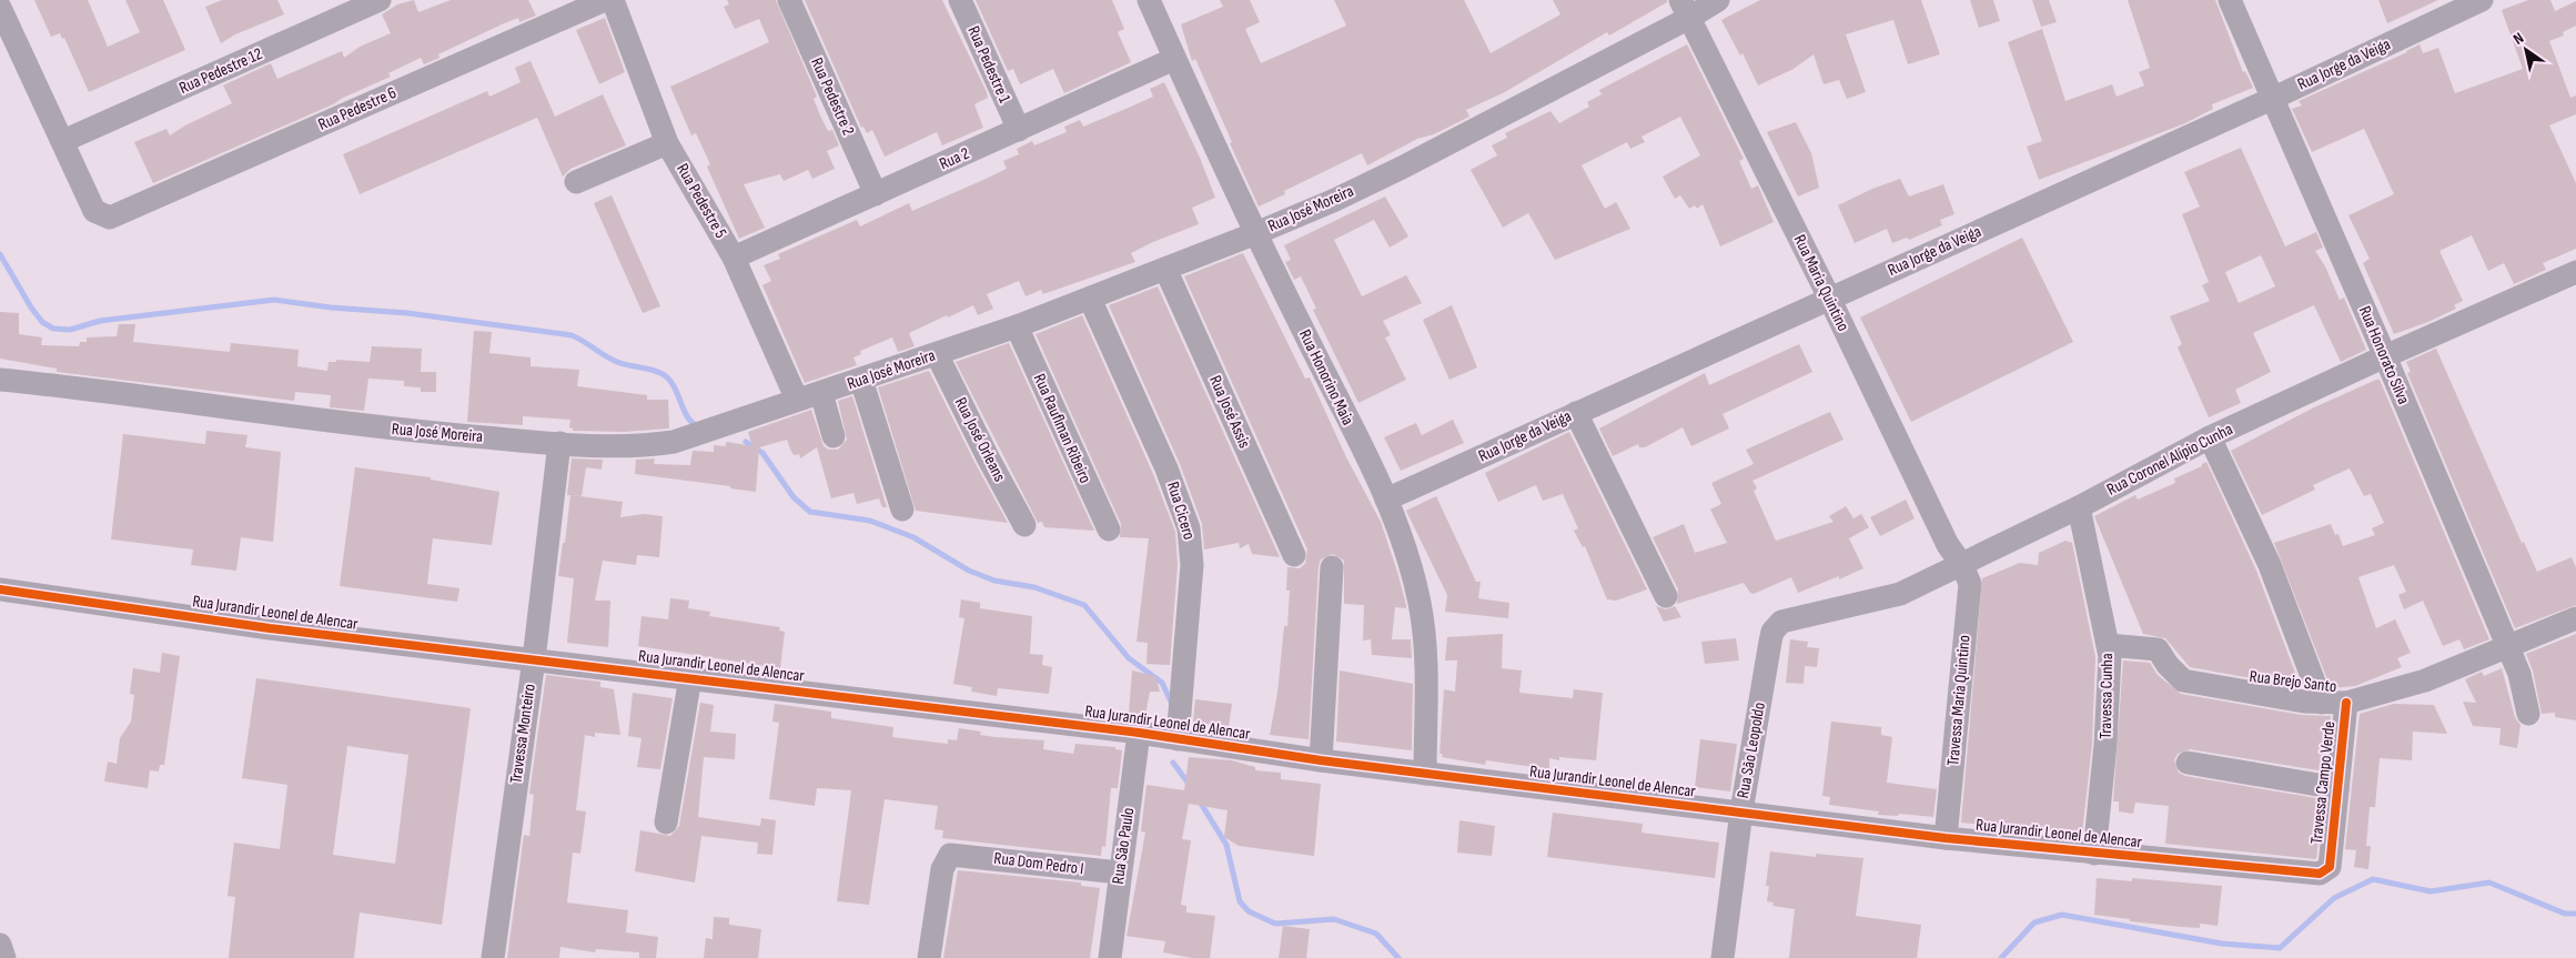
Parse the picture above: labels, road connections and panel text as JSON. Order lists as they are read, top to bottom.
{
  "streets": {
    "street": [
      "Rua Pedestre 1",
      "Rua Jorge da Veiga",
      "Rua Pedestre 12",
      "Rua Pedestre 2",
      "Rua Pedestre 6",
      "Rua 2",
      "Rua Pedestre 5",
      "Rua José Moreira",
      "Rua Maria Quintino",
      "Rua Honorato Silva",
      "Rua Honorino Maia",
      "Rua José Assis",
      "Rua Rauflman Ribeiro",
      "Rua José Orleans",
      "Rua Coronel Alípio Cunha",
      "Rua Cicero",
      "Rua Jurandir Leonel de Alencar",
      "Rua Brejo Santo",
      "Travessa Cunha",
      "Travessa Maria Quintino",
      "Travessa Monteiro",
      "Rua São Leopoldo",
      "Travessa Campo Verde",
      "Rua São Paulo",
      "Rua Dom Pedro I"
    ]
  },
  "crossings": [
    ["Rua Pedestre 1", "Rua 2"],
    ["Rua Jorge da Veiga", "Rua Maria Quintino"],
    ["Rua Jorge da Veiga", "Rua Honorato Silva"],
    ["Rua Jorge da Veiga", "Rua Honorino Maia"],
    ["Rua Pedestre 12", "Rua Pedestre 6"],
    ["Rua Pedestre 2", "Rua 2"],
    ["Rua 2", "Rua Pedestre 5"],
    ["Rua 2", "Rua Honorino Maia"],
    ["Rua Pedestre 5", "Rua José Moreira"],
    ["Rua José Moreira", "Rua Maria Quintino"],
    ["Rua José Moreira", "Rua Honorino Maia"],
    ["Rua José Moreira", "Rua José Assis"],
    ["Rua José Moreira", "Rua Rauflman Ribeiro"],
    ["Rua José Moreira", "Rua José Orleans"],
    ["Rua José Moreira", "Rua Cicero"],
    ["Rua José Moreira", "Travessa Monteiro"],
    ["Rua Maria Quintino", "Rua Coronel Alípio Cunha"],
    ["Rua Maria Quintino", "Travessa Maria Quintino"],
    ["Rua Honorato Silva", "Rua Coronel Alípio Cunha"],
    ["Rua Honorato Silva", "Rua Brejo Santo"],
    ["Rua Honorino Maia", "Rua Jurandir Leonel de Alencar"],
    ["Rua Coronel Alípio Cunha", "Travessa Cunha"],
    ["Rua Coronel Alípio Cunha", "Travessa Maria Quintino"],
    ["Rua Coronel Alípio Cunha", "Rua São Leopoldo"],
    ["Rua Coronel Alípio Cunha", "Travessa Campo Verde"],
    ["Rua Cicero", "Rua Jurandir Leonel de Alencar"],
    ["Rua Jurandir Leonel de Alencar", "Travessa Cunha"],
    ["Rua Jurandir Leonel de Alencar", "Travessa Maria Quintino"],
    ["Rua Jurandir Leonel de Alencar", "Travessa Monteiro"],
    ["Rua Jurandir Leonel de Alencar", "Rua São Leopoldo"],
    ["Rua Jurandir Leonel de Alencar", "Travessa Campo Verde"],
    ["Rua Jurandir Leonel de Alencar", "Rua São Paulo"],
    ["Rua Brejo Santo", "Travessa Cunha"],
    ["Rua Brejo Santo", "Travessa Campo Verde"],
    ["Rua São Paulo", "Rua Dom Pedro I"]
  ],
  "north": "top left"
}
